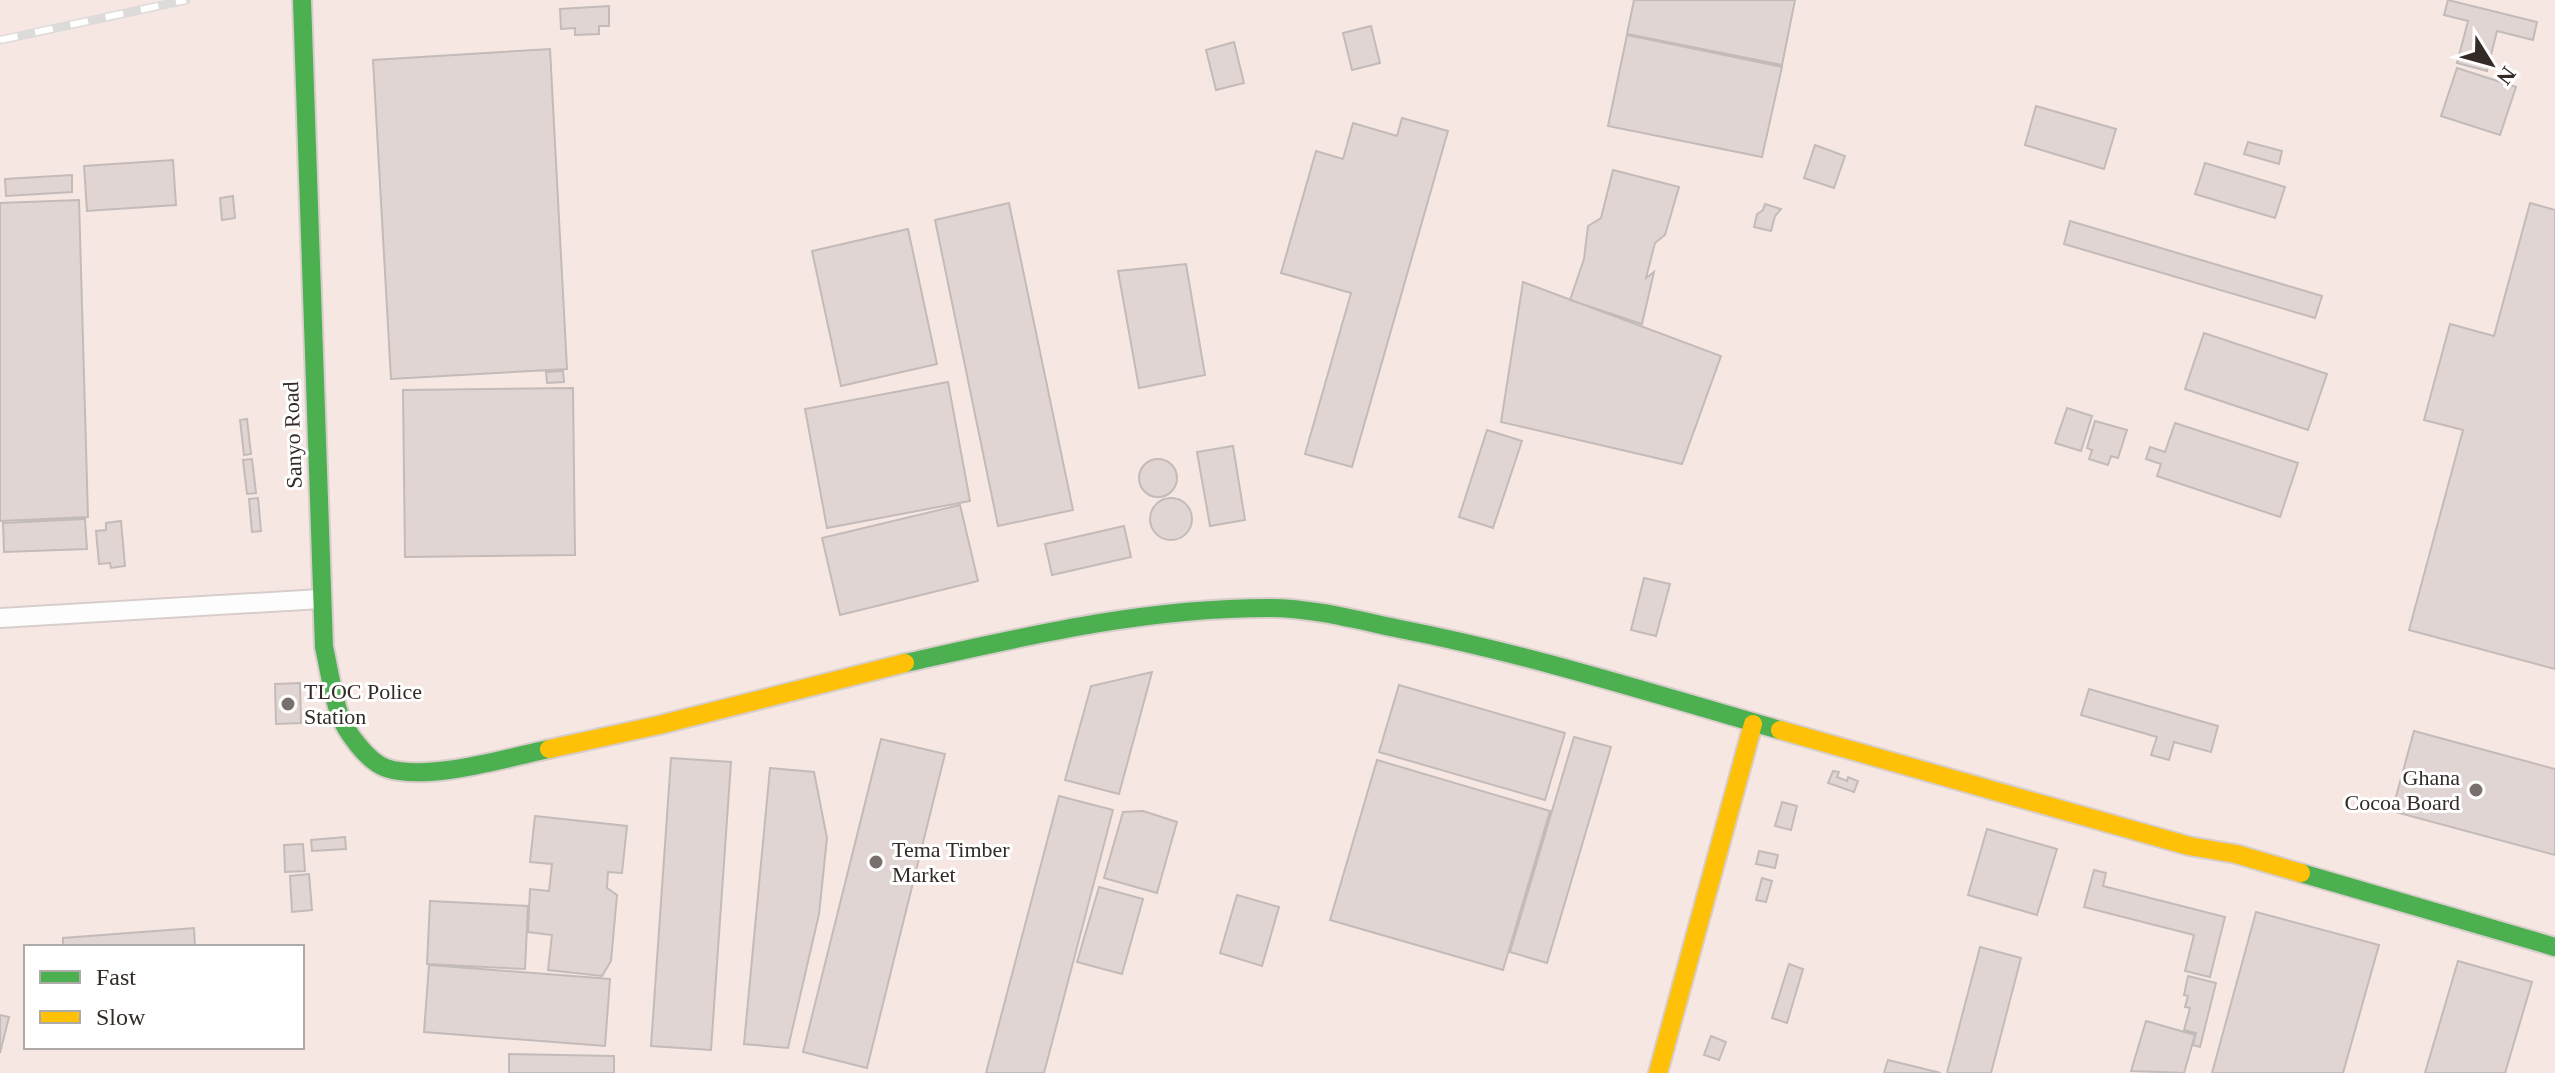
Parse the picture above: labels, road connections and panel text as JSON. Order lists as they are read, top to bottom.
{
  "streets": {
    "street": ["Sanyo Road"]
  },
  "places": ["TLOC Police Station", "Ghana Cocoa Board", "Tema Timber Market"],
  "legend": ["Fast", "Slow"],
  "north": "bottom right"
}
